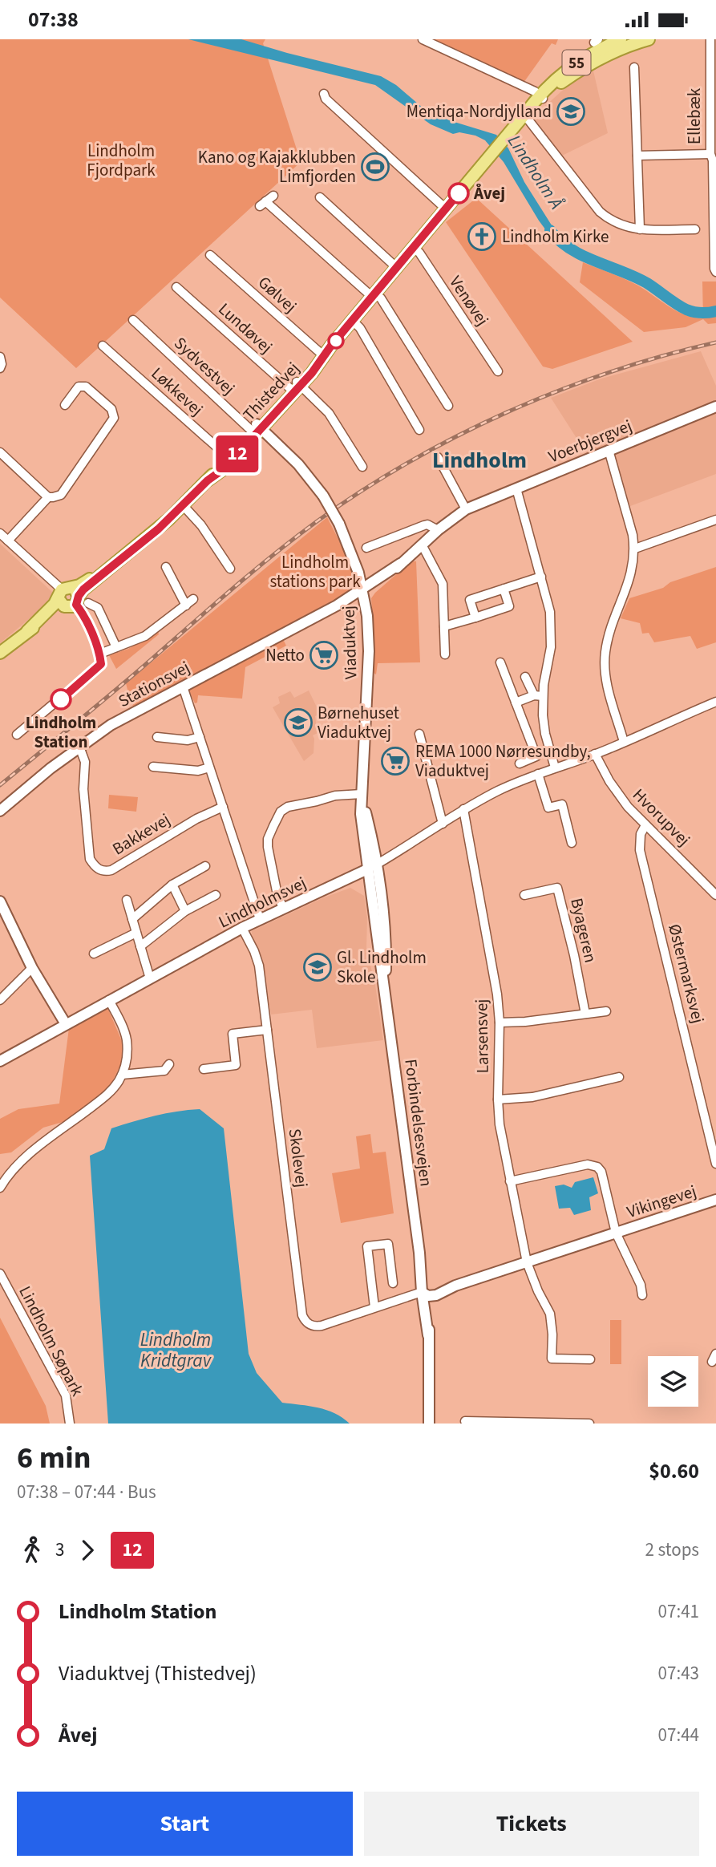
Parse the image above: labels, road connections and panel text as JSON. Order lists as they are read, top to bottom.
{
  "streets": {
    "main road": ["55", "Thistedvej"],
    "street": [
      "Ellebæk",
      "Gølvej",
      "Venøvej",
      "Lundøvej",
      "Sydvestvej",
      "Løkkevej",
      "Voerbjergvej",
      "Viaduktvej",
      "Stationsvej",
      "Hvorupvej",
      "Bakkevej",
      "Lindholmsvej",
      "Byageren",
      "Østermarksvej",
      "Larsensvej",
      "Forbindelsesvejen",
      "Skolevej",
      "Vikingevej",
      "Lindholm Søpark"
    ]
  },
  "crossings": [
    ["Gølvej", "Thistedvej"],
    ["Venøvej", "Thistedvej"],
    ["Lundøvej", "Thistedvej"],
    ["Sydvestvej", "Thistedvej"],
    ["Sydvestvej", "Viaduktvej"],
    ["Løkkevej", "Thistedvej"],
    ["Thistedvej", "Viaduktvej"],
    ["Voerbjergvej", "Viaduktvej"],
    ["Voerbjergvej", "Stationsvej"],
    ["Viaduktvej", "Stationsvej"],
    ["Viaduktvej", "Lindholmsvej"],
    ["Viaduktvej", "Forbindelsesvejen"],
    ["Stationsvej", "Bakkevej"],
    ["Hvorupvej", "Lindholmsvej"],
    ["Hvorupvej", "Østermarksvej"],
    ["Lindholmsvej", "Larsensvej"],
    ["Lindholmsvej", "Forbindelsesvejen"],
    ["Lindholmsvej", "Skolevej"],
    ["Larsensvej", "Vikingevej"],
    ["Forbindelsesvejen", "Skolevej"],
    ["Forbindelsesvejen", "Vikingevej"],
    ["Skolevej", "Vikingevej"]
  ],
  "districts": ["Lindholm"],
  "water": ["Lindholm Å", "Lindholm Kridtgrav"],
  "parks": ["Lindholm Fjordpark", "Lindholm stations park"],
  "places": {
    "school or university": ["Mentiqa-Nordjylland", "Børnehuset Viaduktvej", "Gl. Lindholm Skole"],
    "sports": ["Kano og Kajakklubben Limfjorden"],
    "other": ["Åvej", "Lindholm Station"],
    "church": ["Lindholm Kirke"],
    "supermarket": ["Netto", "REMA 1000 Nørresundby, Viaduktvej"]
  },
  "lines": ["bus line 12"],
  "page": {
    "status": "07:38",
    "on_map": "12",
    "heading": ["6 min", "07:38 – 07:44 · Bus", "$0.60"],
    "legs": ["3", "12", "2 stops"],
    "list": [
      {
        "name": "Lindholm Station",
        "value": "07:41"
      },
      {
        "name": "Viaduktvej (Thistedvej)",
        "value": "07:43"
      },
      {
        "name": "Åvej",
        "value": "07:44"
      }
    ],
    "buttons": ["Start", "Tickets"]
  }
}
